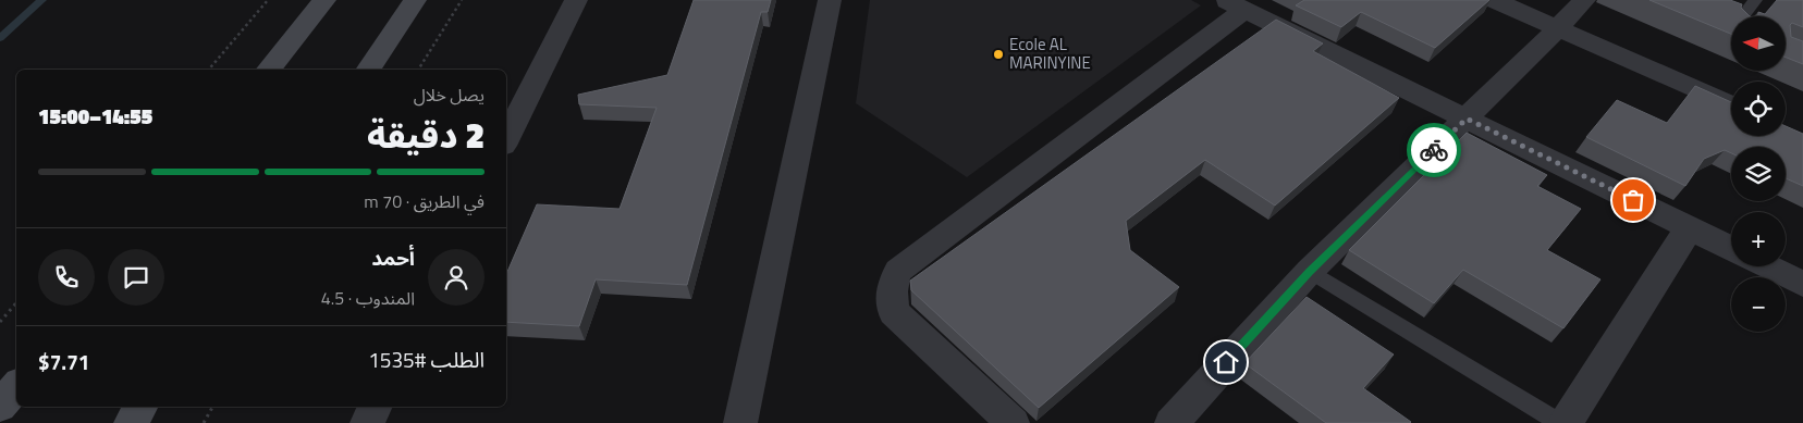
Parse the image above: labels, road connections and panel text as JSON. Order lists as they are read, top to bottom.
{
  "places": ["Ecole AL MARINYINE"],
  "north": "left",
  "page": {
    "map_buttons": ["+", "−"],
    "heading": ["2 دقيقة", "يصل خلال", "14:55–15:00"],
    "panel": [
      "أحمد",
      "المندوب · 4.5",
      "الطلب #1535",
      "$7.71"
    ],
    "bar": "في الطريق · 70 m"
  }
}
